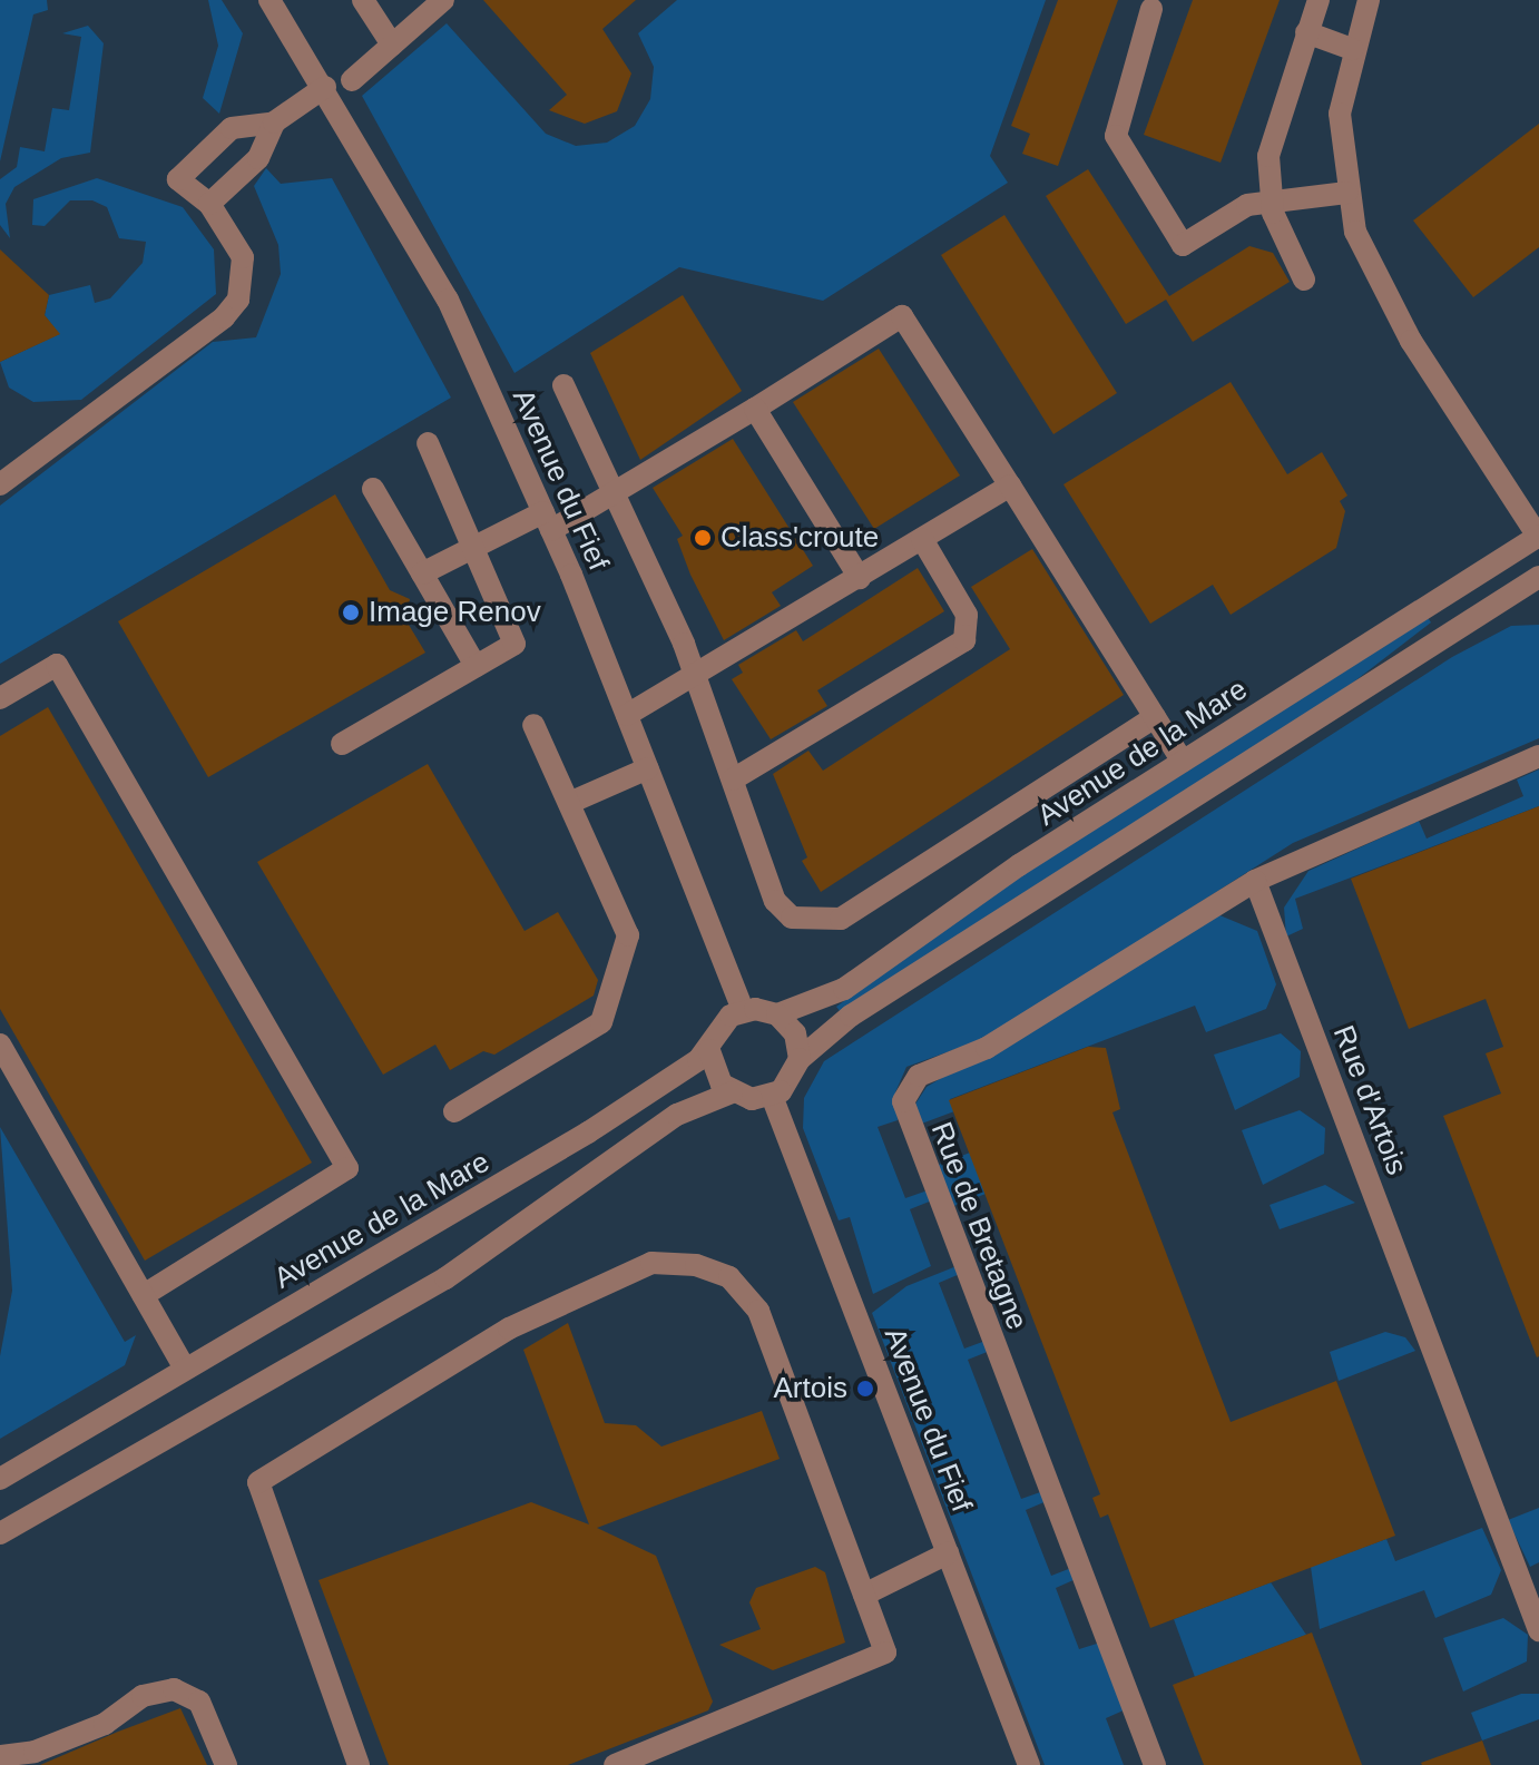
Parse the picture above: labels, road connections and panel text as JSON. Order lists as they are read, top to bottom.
{
  "streets": {
    "street": [
      "Avenue du Fief",
      "Avenue de la Mare",
      "Rue d'Artois",
      "Rue de Bretagne"
    ]
  },
  "crossings": [
    ["Avenue du Fief", "Avenue de la Mare"],
    ["Rue d'Artois", "Rue de Bretagne"]
  ],
  "places": ["Class'croute", "Image Renov", "Artois"]
}
